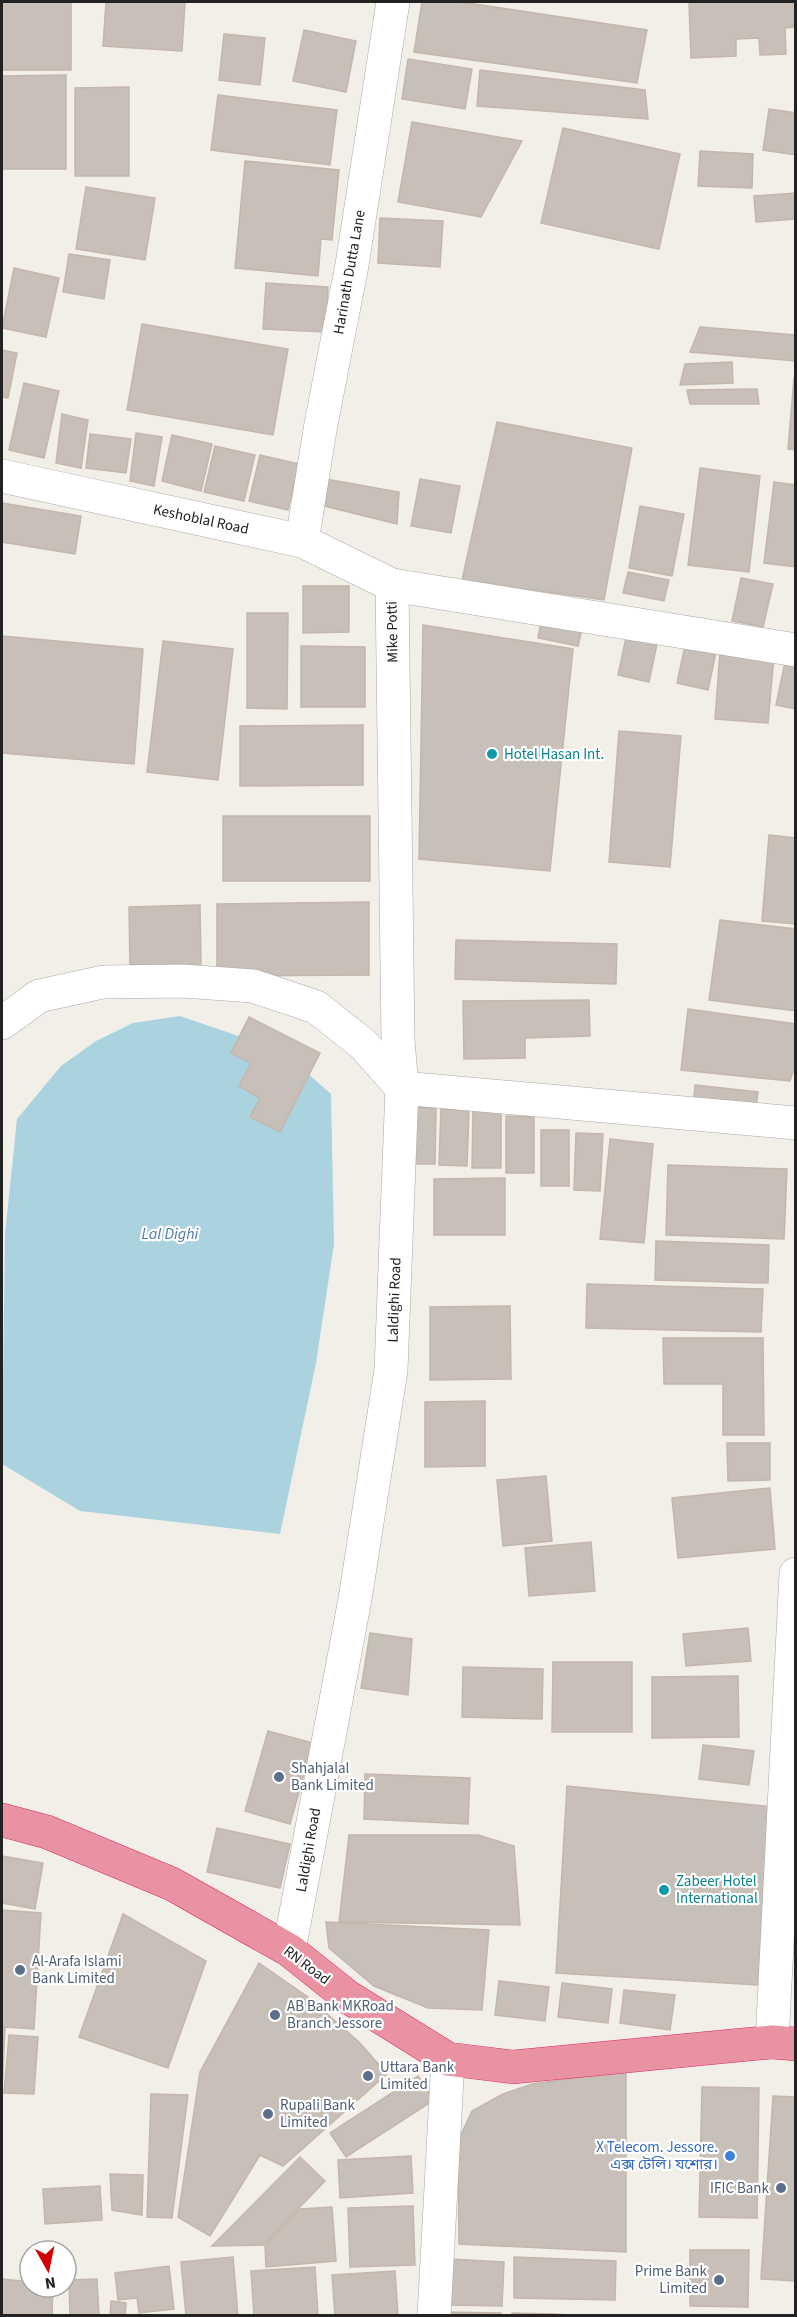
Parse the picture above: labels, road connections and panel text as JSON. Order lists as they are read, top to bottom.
{
  "streets": {
    "highway": ["RN Road"],
    "street": [
      "Harinath Dutta Lane",
      "Keshoblal Road",
      "Mike Potti",
      "Laldighi Road"
    ]
  },
  "crossings": [
    ["Harinath Dutta Lane", "Keshoblal Road"],
    ["Keshoblal Road", "Mike Potti"],
    ["Mike Potti", "Laldighi Road"],
    ["Laldighi Road", "RN Road"]
  ],
  "water": ["Lal Dighi"],
  "places": [
    "Hotel Hasan Int.",
    "Shahjalal Bank Limited",
    "Zabeer Hotel International",
    "Al-Arafa Islami Bank Limited",
    "AB Bank MKRoad Branch Jessore",
    "Uttara Bank Limited",
    "Rupali Bank Limited",
    "X Telecom. Jessore. এক্স টেলি। যশোর।",
    "IFIC Bank",
    "Prime Bank Limited"
  ],
  "north": "bottom"
}
